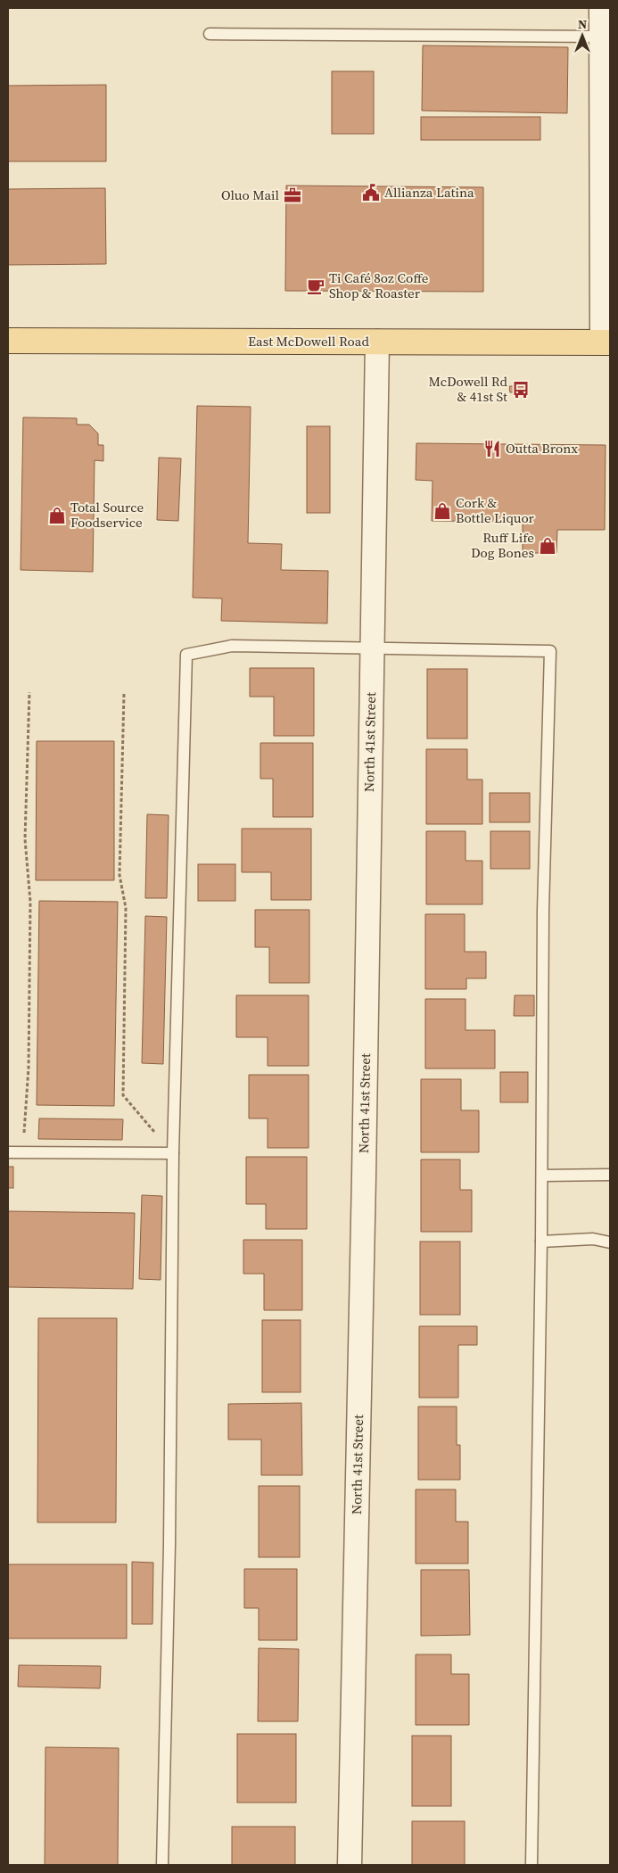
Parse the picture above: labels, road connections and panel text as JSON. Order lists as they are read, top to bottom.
{
  "streets": {
    "main road": ["East McDowell Road"],
    "street": ["North 41st Street"]
  },
  "crossings": [
    ["East McDowell Road", "North 41st Street"]
  ],
  "places": {
    "public building": ["Allianza Latina"],
    "office": ["Oluo Mail"],
    "cafe": ["Ti Café 8oz Coffe Shop & Roaster"],
    "bus stop": ["McDowell Rd & 41st St"],
    "restaurant": ["Outta Bronx"],
    "shop": ["Cork & Bottle Liquor", "Total Source Foodservice", "Ruff Life Dog Bones"]
  },
  "north": "top"
}
